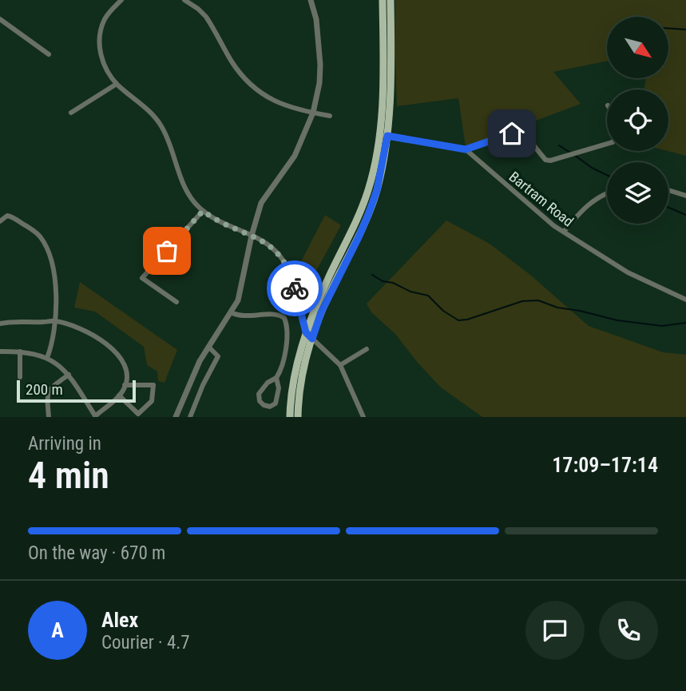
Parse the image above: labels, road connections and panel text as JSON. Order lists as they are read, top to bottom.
{
  "streets": {
    "street": ["Bartram Road"]
  },
  "scale_bar": "200 m",
  "north": "bottom right",
  "page": {
    "scale": "200 m",
    "heading": ["4 min", "Arriving in", "17:09–17:14"],
    "panel": ["Alex", "Courier · 4.7"],
    "bar": "On the way · 670 m",
    "round": "A"
  }
}
